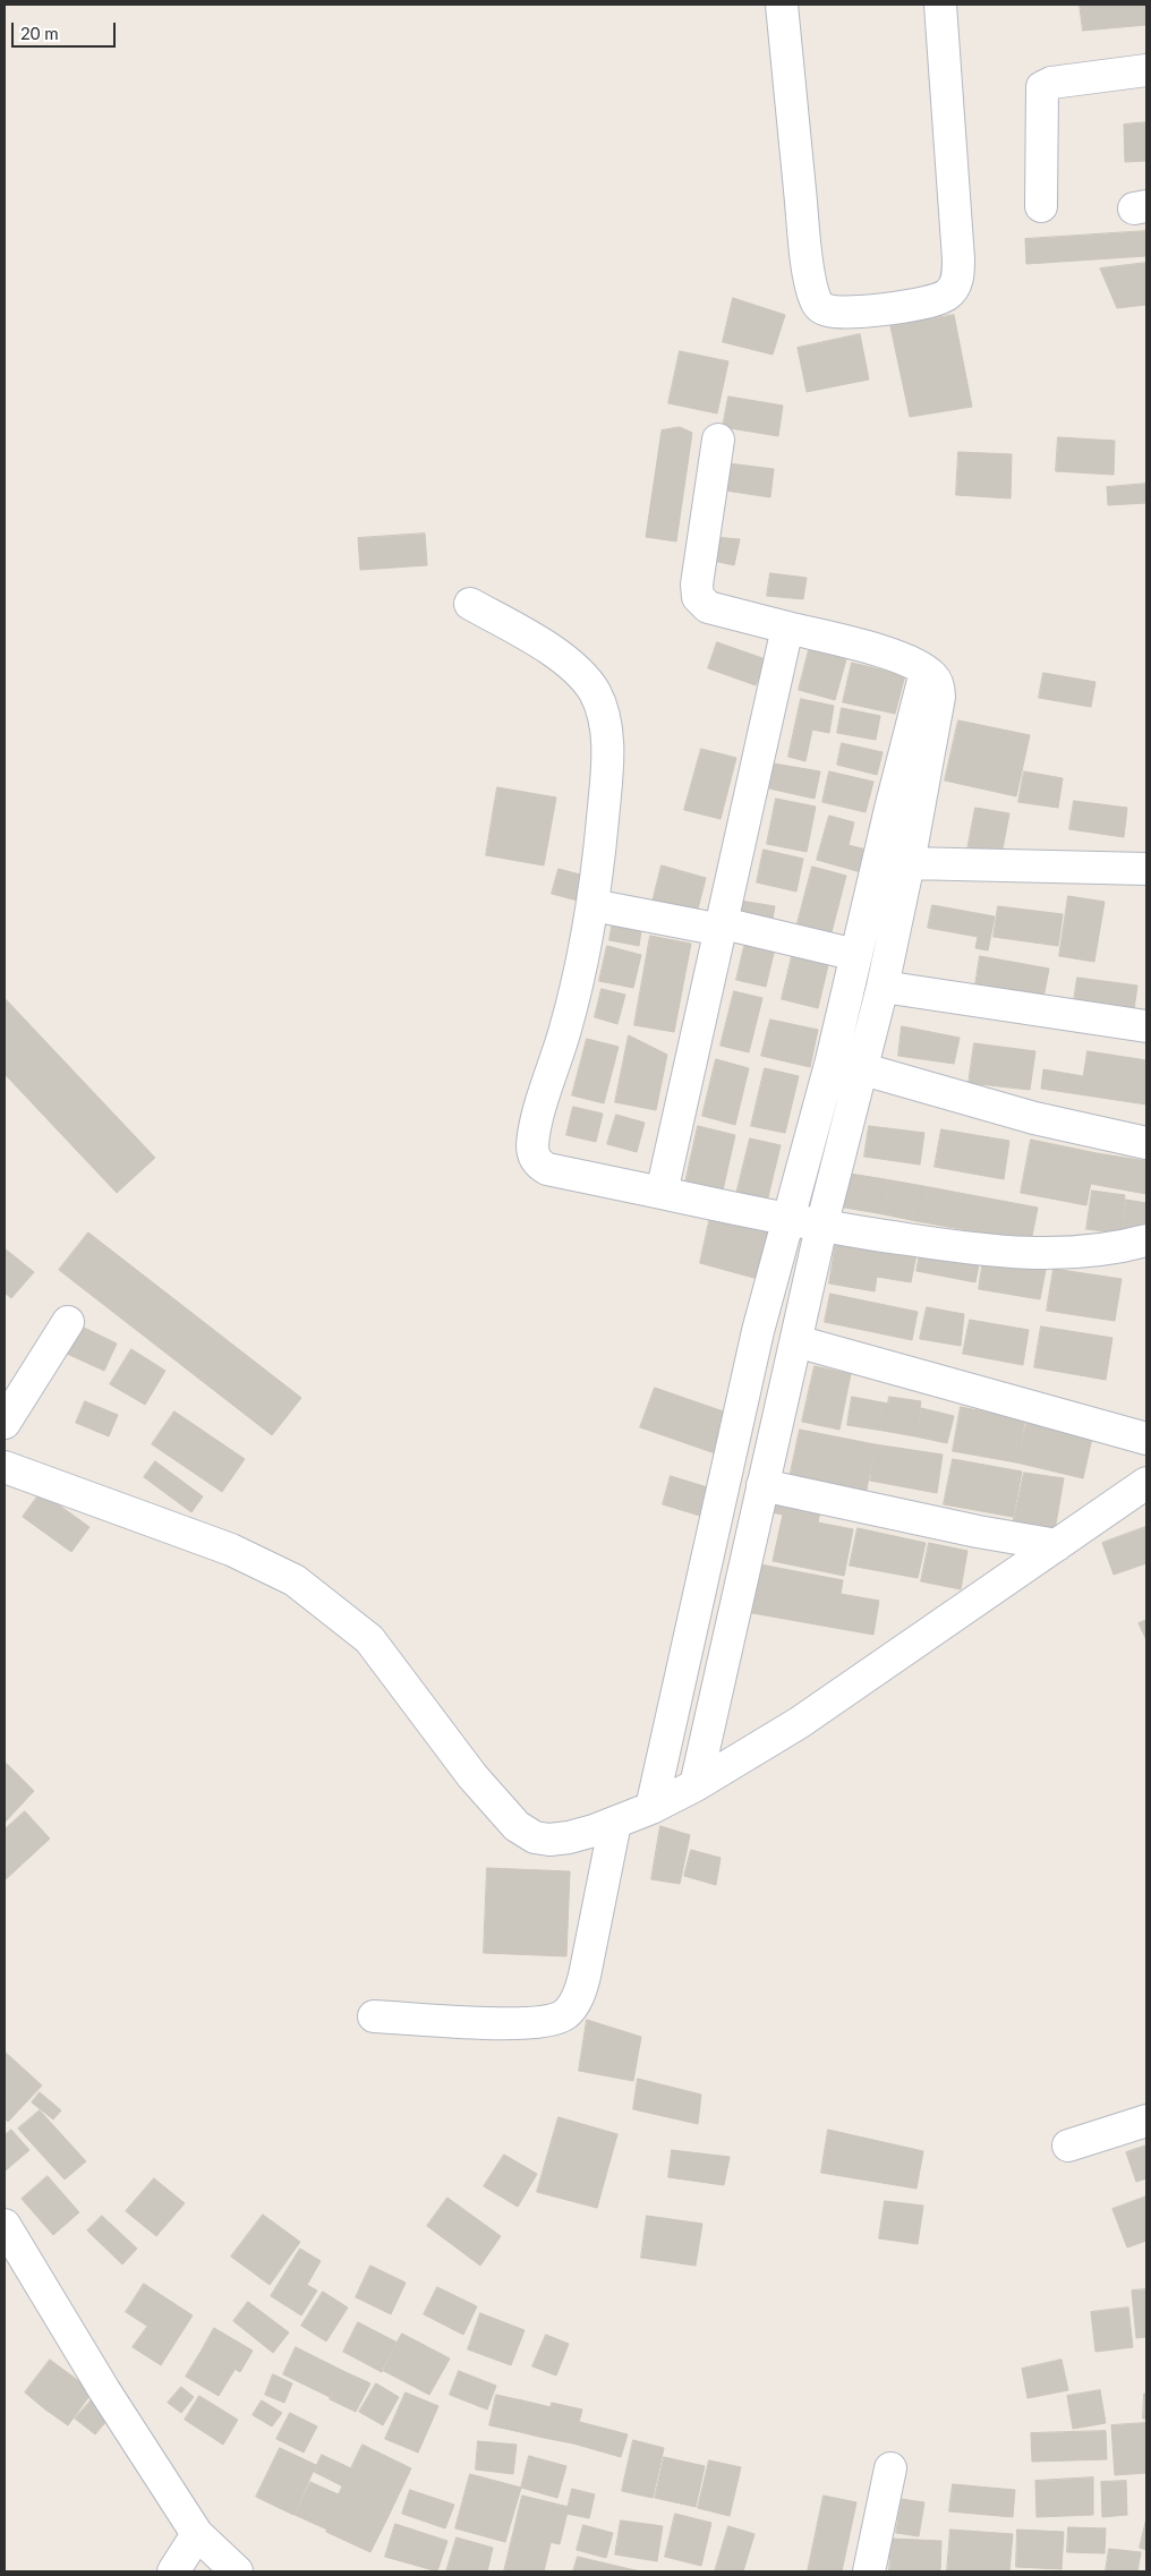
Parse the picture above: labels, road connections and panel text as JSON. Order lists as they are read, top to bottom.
{
  "scale_bar": "20 m"
}
